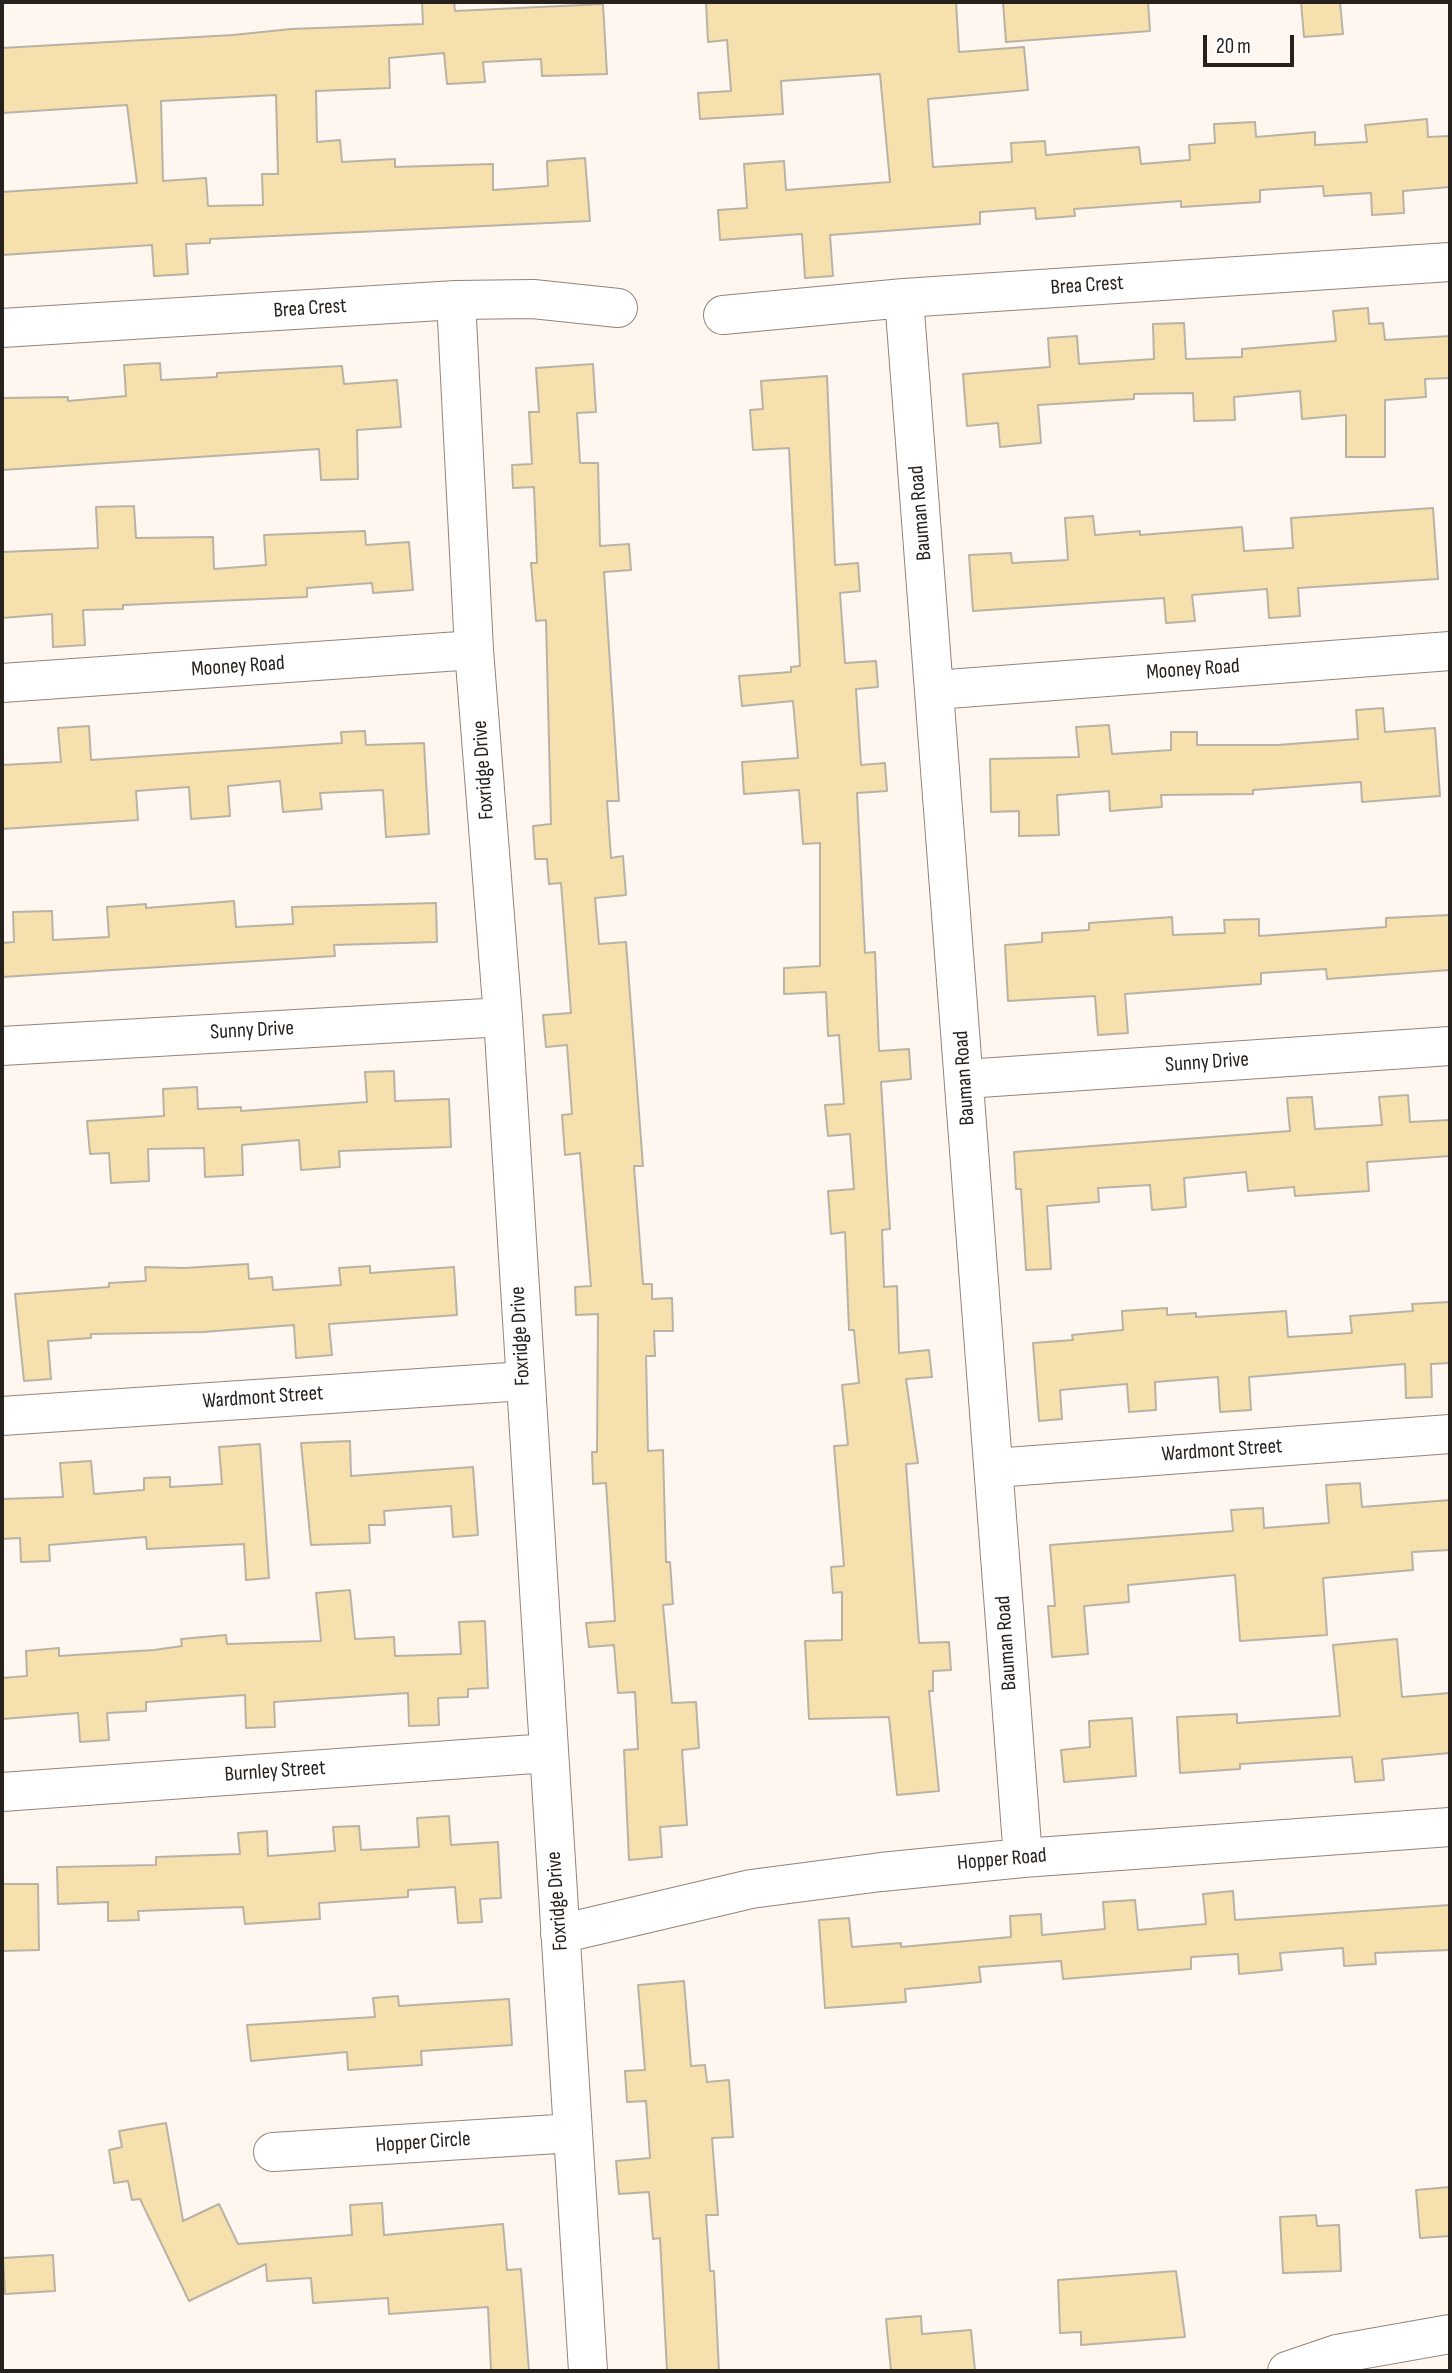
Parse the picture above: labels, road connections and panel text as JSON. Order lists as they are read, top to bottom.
{
  "streets": {
    "street": [
      "Brea Crest",
      "Bauman Road",
      "Mooney Road",
      "Foxridge Drive",
      "Sunny Drive",
      "Wardmont Street",
      "Burnley Street",
      "Hopper Road",
      "Hopper Circle"
    ]
  },
  "crossings": [
    ["Brea Crest", "Bauman Road"],
    ["Brea Crest", "Foxridge Drive"],
    ["Bauman Road", "Mooney Road"],
    ["Bauman Road", "Sunny Drive"],
    ["Bauman Road", "Wardmont Street"],
    ["Bauman Road", "Hopper Road"],
    ["Mooney Road", "Foxridge Drive"],
    ["Foxridge Drive", "Sunny Drive"],
    ["Foxridge Drive", "Wardmont Street"],
    ["Foxridge Drive", "Burnley Street"],
    ["Foxridge Drive", "Hopper Road"],
    ["Foxridge Drive", "Hopper Circle"]
  ],
  "scale_bar": "20 m"
}
